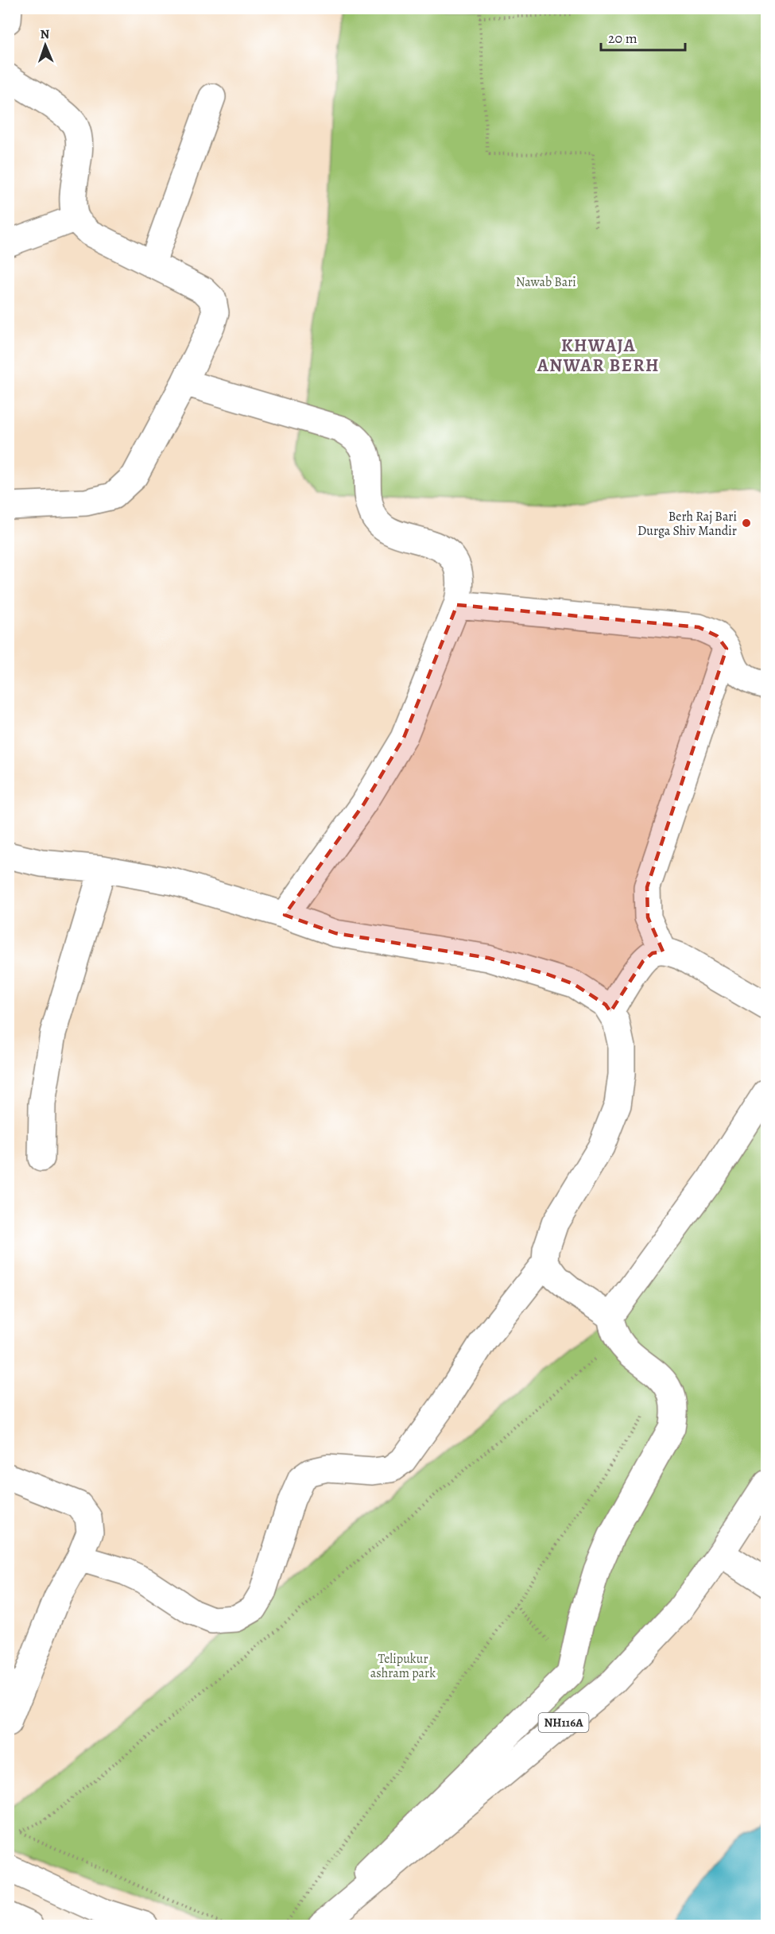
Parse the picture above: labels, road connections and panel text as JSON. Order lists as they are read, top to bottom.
{
  "streets": {
    "main road": ["NH116A"]
  },
  "districts": ["KHWAJA ANWAR BERH"],
  "parks": ["Nawab Bari", "Telipukur ashram park"],
  "places": ["Berh Raj Bari Durga Shiv Mandir"],
  "scale_bar": "20 m",
  "north": "top"
}
